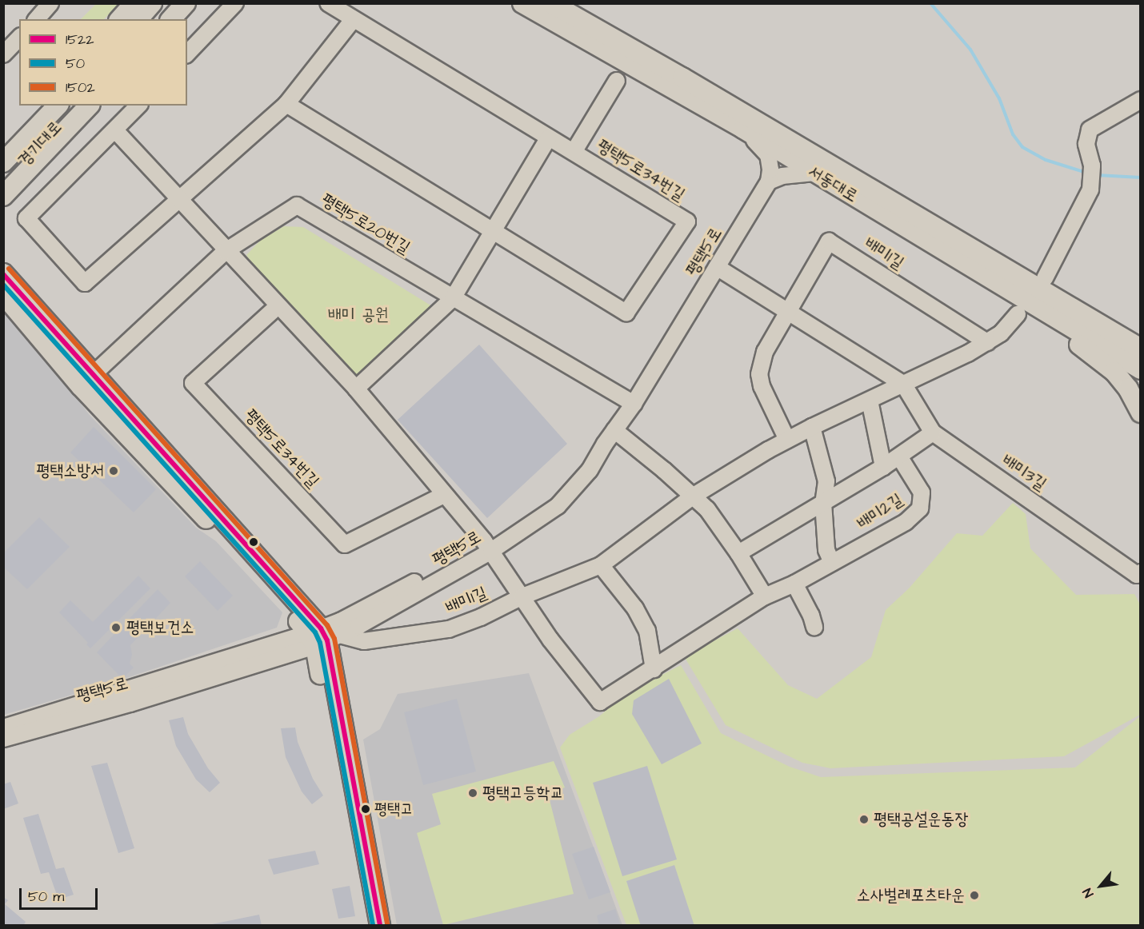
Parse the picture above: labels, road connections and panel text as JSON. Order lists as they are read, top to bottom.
{
  "streets": {
    "main road": ["경기대로", "서동대로"],
    "street": [
      "평택5로34번길",
      "평택5로20번길",
      "평택5로",
      "배미1길",
      "배미3길",
      "배미2길"
    ]
  },
  "crossings": [
    ["평택5로20번길", "평택5로"],
    ["평택5로", "배미1길"],
    ["배미1길", "배미3길"],
    ["배미1길", "배미2길"]
  ],
  "parks": ["배미 공원"],
  "places": [
    "평택소방서",
    "평택보건소",
    "평택고등학교",
    "평택고",
    "평택공설운동장",
    "소사벌레포츠타운"
  ],
  "lines": ["transit line 1502", "transit line 1522", "transit line 50"],
  "legend": ["1522", "50", "1502"],
  "scale_bar": "50 m",
  "north": "bottom left"
}
